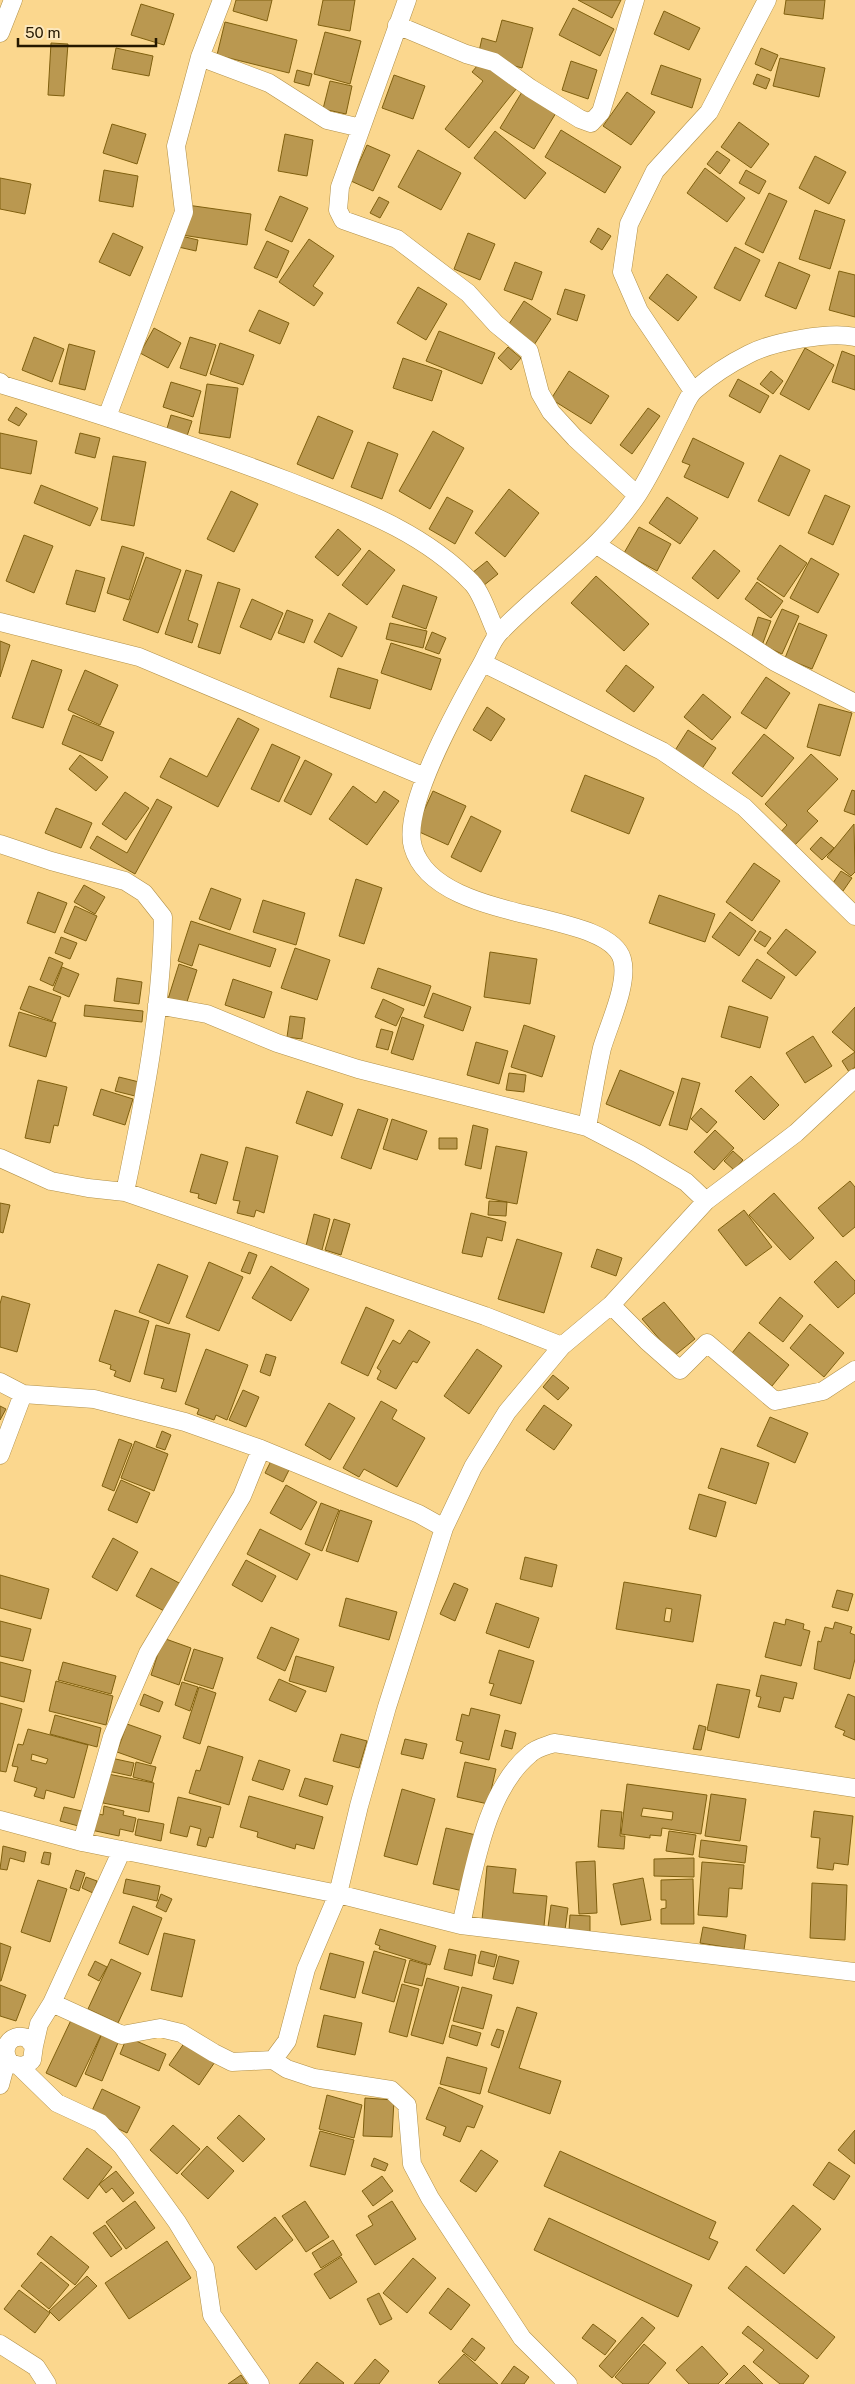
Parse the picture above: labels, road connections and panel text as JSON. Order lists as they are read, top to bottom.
{
  "scale_bar": "50 m"
}
